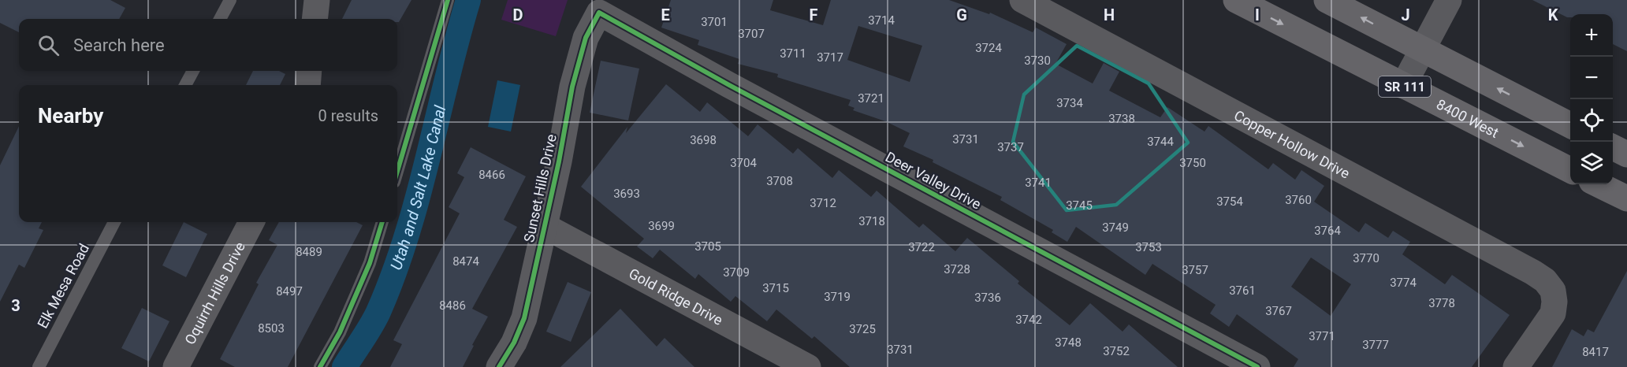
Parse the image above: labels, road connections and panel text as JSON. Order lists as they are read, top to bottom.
{
  "streets": {
    "main road": ["SR 111", "8400 West"],
    "street": [
      "Copper Hollow Drive",
      "Deer Valley Drive",
      "Sunset Hills Drive",
      "Oquirrh Hills Drive",
      "Gold Ridge Drive"
    ],
    "lane": ["Elk Mesa Road"]
  },
  "crossings": [
    ["Deer Valley Drive", "Sunset Hills Drive"],
    ["Sunset Hills Drive", "Gold Ridge Drive"]
  ],
  "water": ["Utah and Salt Lake Canal"],
  "house_numbers": [
    "3714",
    "3701",
    "3707",
    "3724",
    "3711",
    "3717",
    "3730",
    "3721",
    "3734",
    "3738",
    "3731",
    "3698",
    "3744",
    "3737",
    "3704",
    "3750",
    "8466",
    "3708",
    "3741",
    "3693",
    "3760",
    "3754",
    "3712",
    "3745",
    "3718",
    "3699",
    "3749",
    "3764",
    "3705",
    "3722",
    "3753",
    "8489",
    "3770",
    "8474",
    "3728",
    "3757",
    "3709",
    "3774",
    "3715",
    "3761",
    "8497",
    "3719",
    "3736",
    "3778",
    "8486",
    "3767",
    "3742",
    "8503",
    "3725",
    "3771",
    "3748",
    "3777",
    "3731",
    "3752",
    "8417"
  ],
  "page": {
    "map_buttons": ["+", "−"],
    "search": "Search here",
    "heading": ["Nearby", "0 results"]
  },
  "grid": {
    "columns": [
      "D",
      "E",
      "F",
      "G",
      "H",
      "I",
      "J",
      "K"
    ],
    "rows": ["3"]
  }
}
